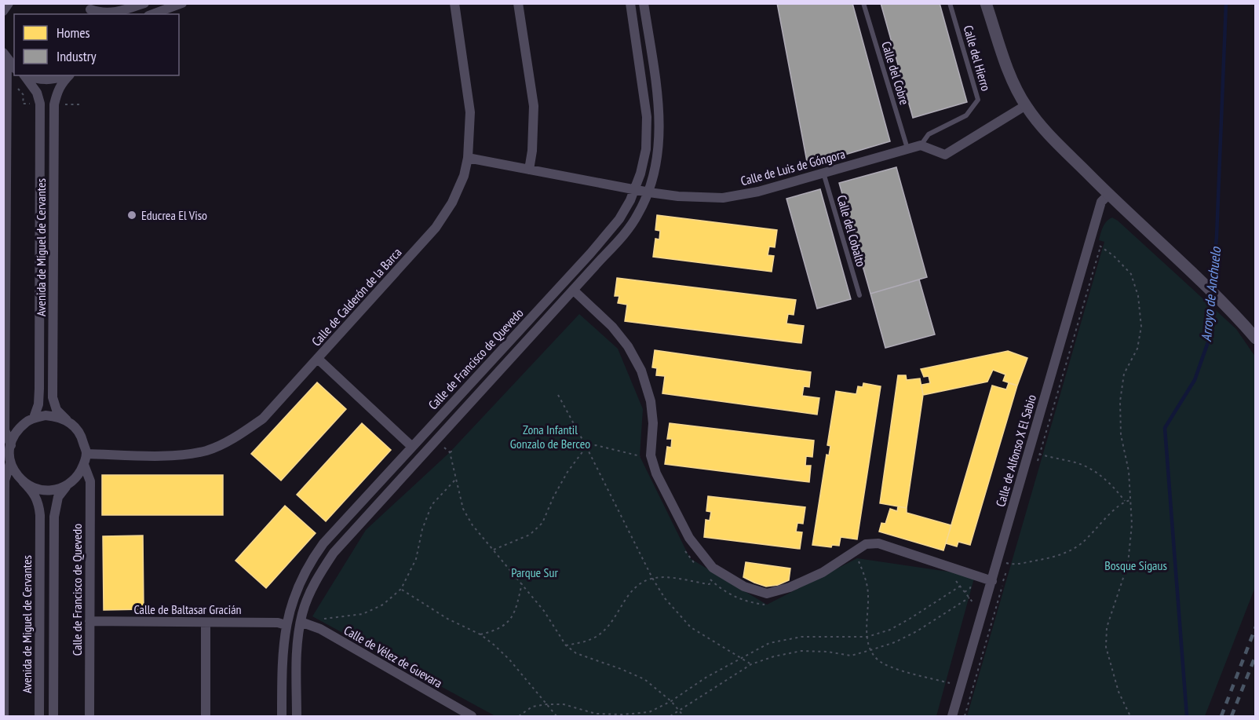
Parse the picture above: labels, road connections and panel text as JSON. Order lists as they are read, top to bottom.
{
  "streets": {
    "street": [
      "Calle de Luis de Góngora",
      "Avenida de Miguel de Cervantes",
      "Calle de Calderón de la Barca",
      "Calle de Francisco de Quevedo",
      "Calle de Alfonso X El Sabio",
      "Calle de Baltasar Gracián",
      "Calle de Vélez de Guevara"
    ],
    "lane": ["Calle del Hierro", "Calle del Cobre", "Calle del Cobalto"]
  },
  "crossings": [
    ["Calle del Hierro", "Calle de Luis de Góngora"],
    ["Calle del Cobre", "Calle de Luis de Góngora"],
    ["Calle de Luis de Góngora", "Calle del Cobalto"],
    ["Calle de Luis de Góngora", "Calle de Calderón de la Barca"],
    ["Calle de Luis de Góngora", "Calle de Francisco de Quevedo"],
    ["Avenida de Miguel de Cervantes", "Calle de Calderón de la Barca"],
    ["Avenida de Miguel de Cervantes", "Calle de Francisco de Quevedo"],
    ["Calle de Calderón de la Barca", "Calle de Francisco de Quevedo"],
    ["Calle de Francisco de Quevedo", "Calle de Baltasar Gracián"],
    ["Calle de Francisco de Quevedo", "Calle de Vélez de Guevara"]
  ],
  "water": ["Arroyo de Anchuelo"],
  "parks": ["Zona Infantil Gonzalo de Berceo", "Bosque Sigaus", "Parque Sur"],
  "places": ["Educrea El Viso"],
  "legend": ["Homes", "Industry"]
}
